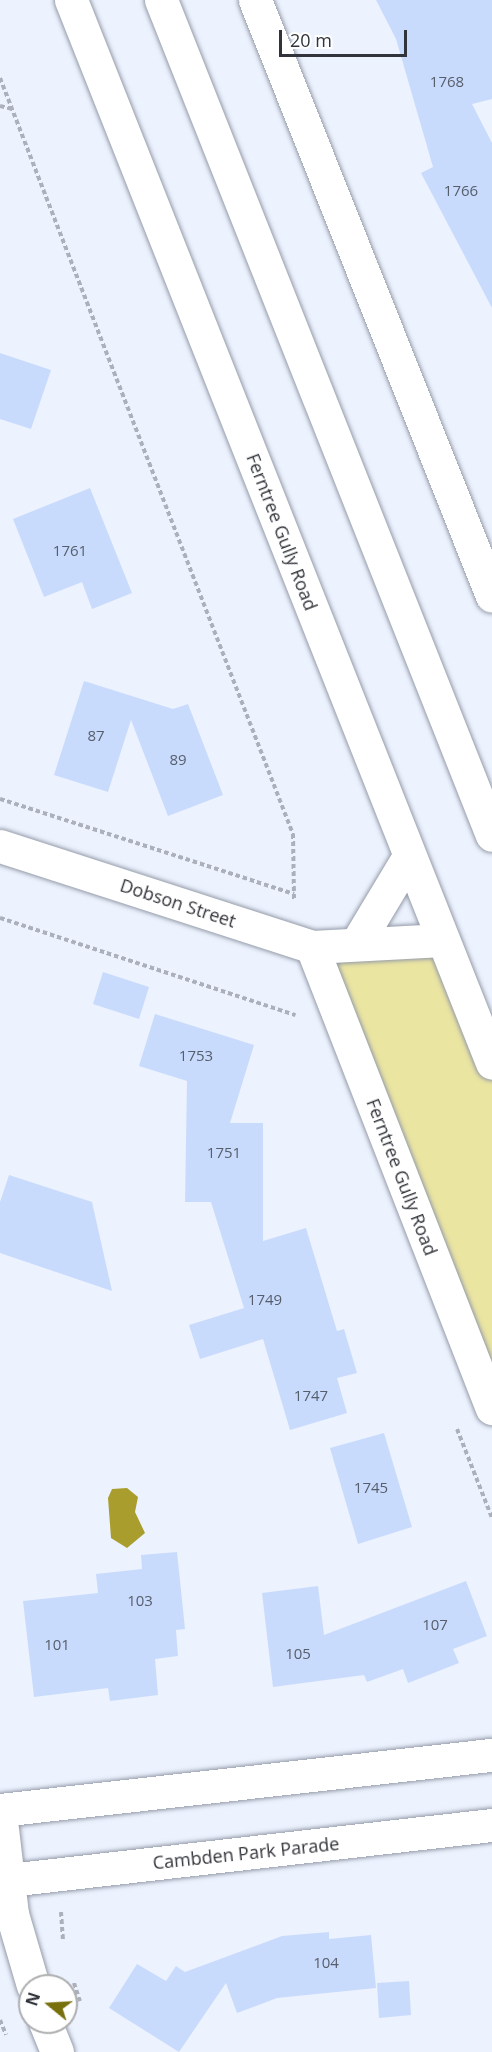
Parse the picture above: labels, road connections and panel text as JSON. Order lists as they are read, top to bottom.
{
  "streets": {
    "street": ["Ferntree Gully Road", "Dobson Street", "Cambden Park Parade"]
  },
  "crossings": [
    ["Ferntree Gully Road", "Dobson Street"]
  ],
  "house_numbers": [
    "1768",
    "1766",
    "1761",
    "87",
    "89",
    "1753",
    "1751",
    "1749",
    "1747",
    "1745",
    "103",
    "107",
    "101",
    "105",
    "104"
  ],
  "scale_bar": "20 m",
  "north": "left"
}
